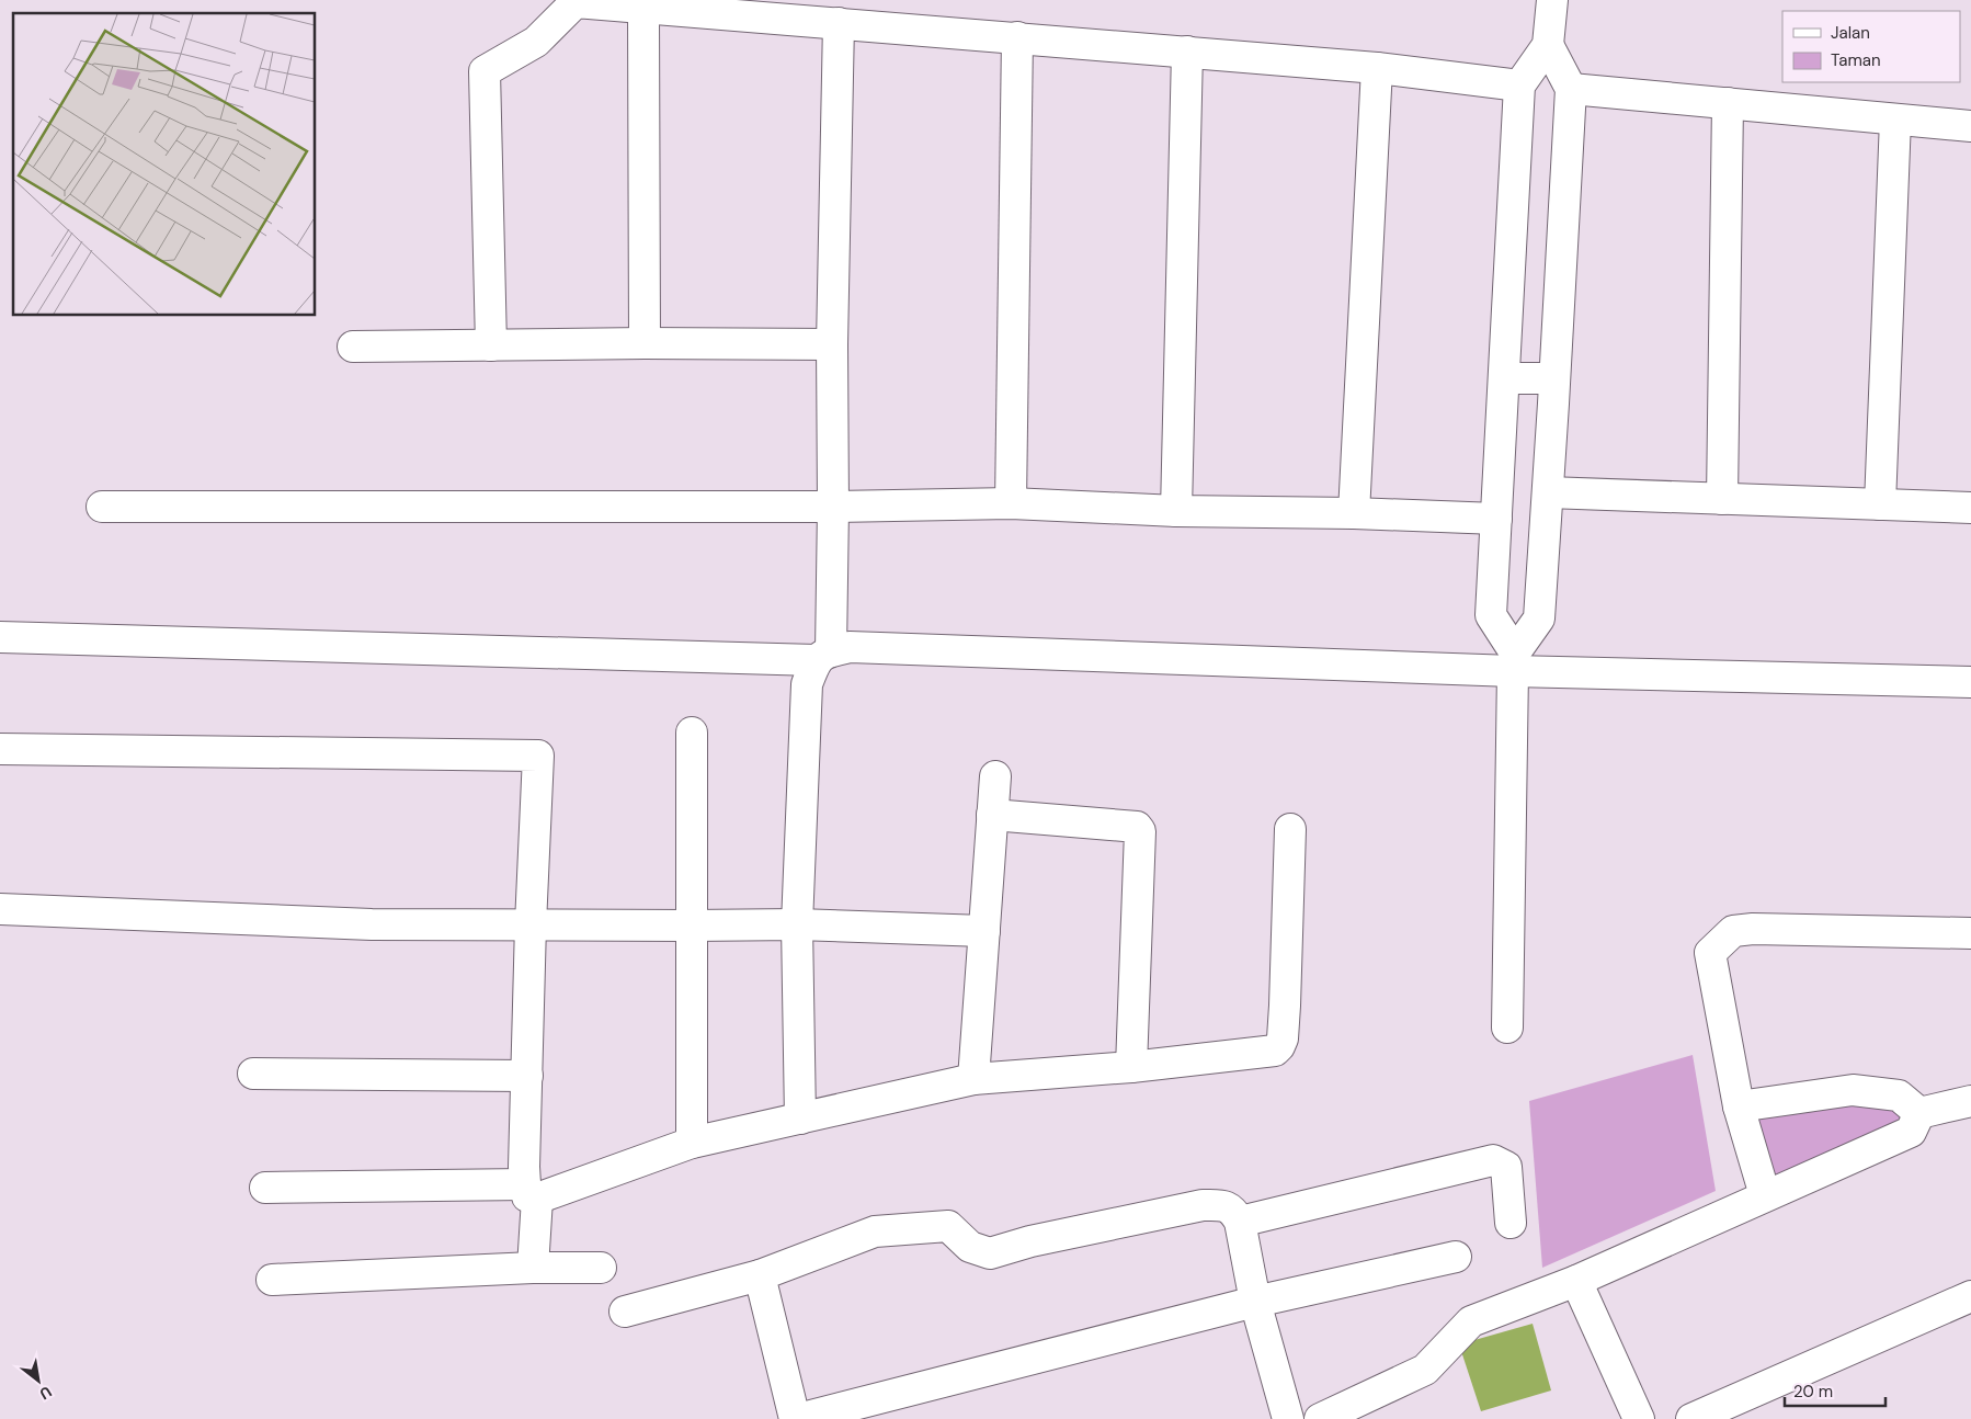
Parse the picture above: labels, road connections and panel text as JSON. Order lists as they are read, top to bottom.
{
  "legend": ["Jalan", "Taman"],
  "scale_bar": "20 m",
  "north": "bottom right"
}
